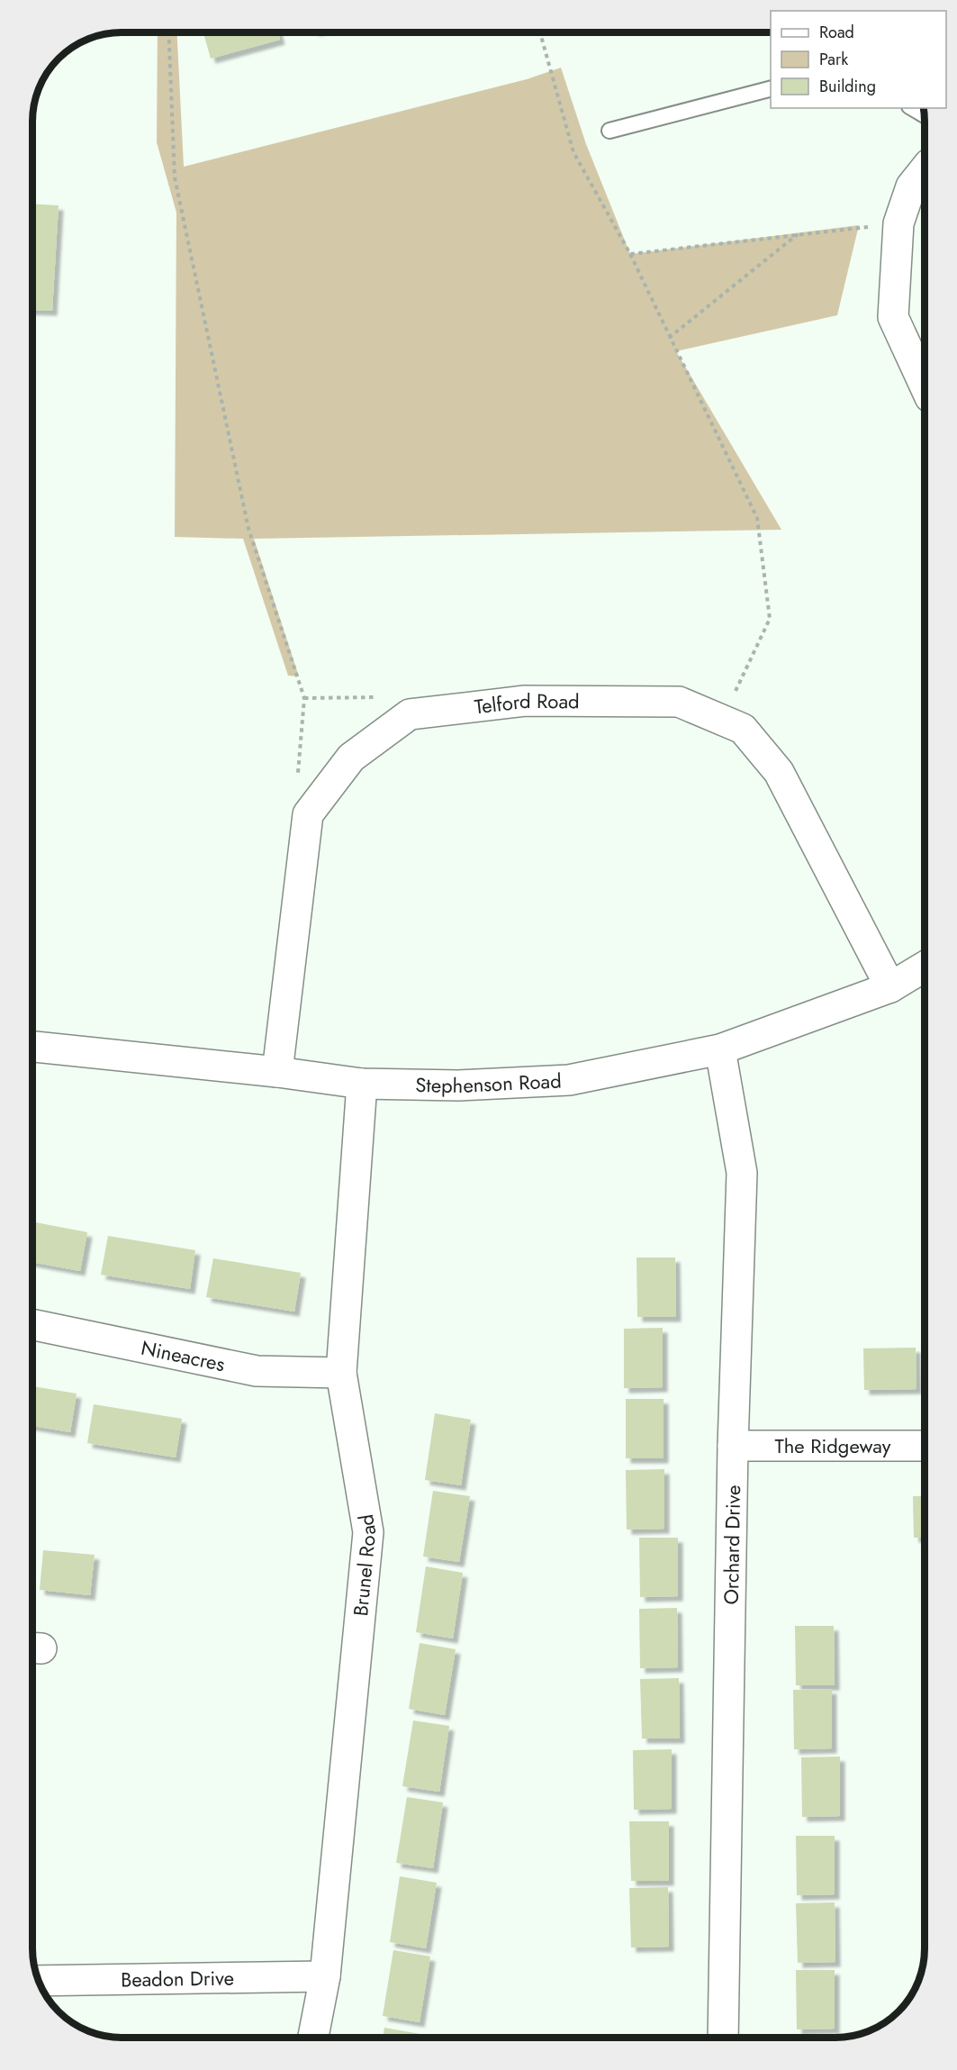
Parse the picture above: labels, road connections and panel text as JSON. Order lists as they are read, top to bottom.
{
  "streets": {
    "street": [
      "Telford Road",
      "Stephenson Road",
      "Nineacres",
      "The Ridgeway",
      "Orchard Drive",
      "Brunel Road",
      "Beadon Drive"
    ]
  },
  "crossings": [
    ["Telford Road", "Stephenson Road"],
    ["Stephenson Road", "Orchard Drive"],
    ["Stephenson Road", "Brunel Road"],
    ["Nineacres", "Brunel Road"],
    ["The Ridgeway", "Orchard Drive"],
    ["Brunel Road", "Beadon Drive"]
  ],
  "legend": ["Road", "Park", "Building"]
}
